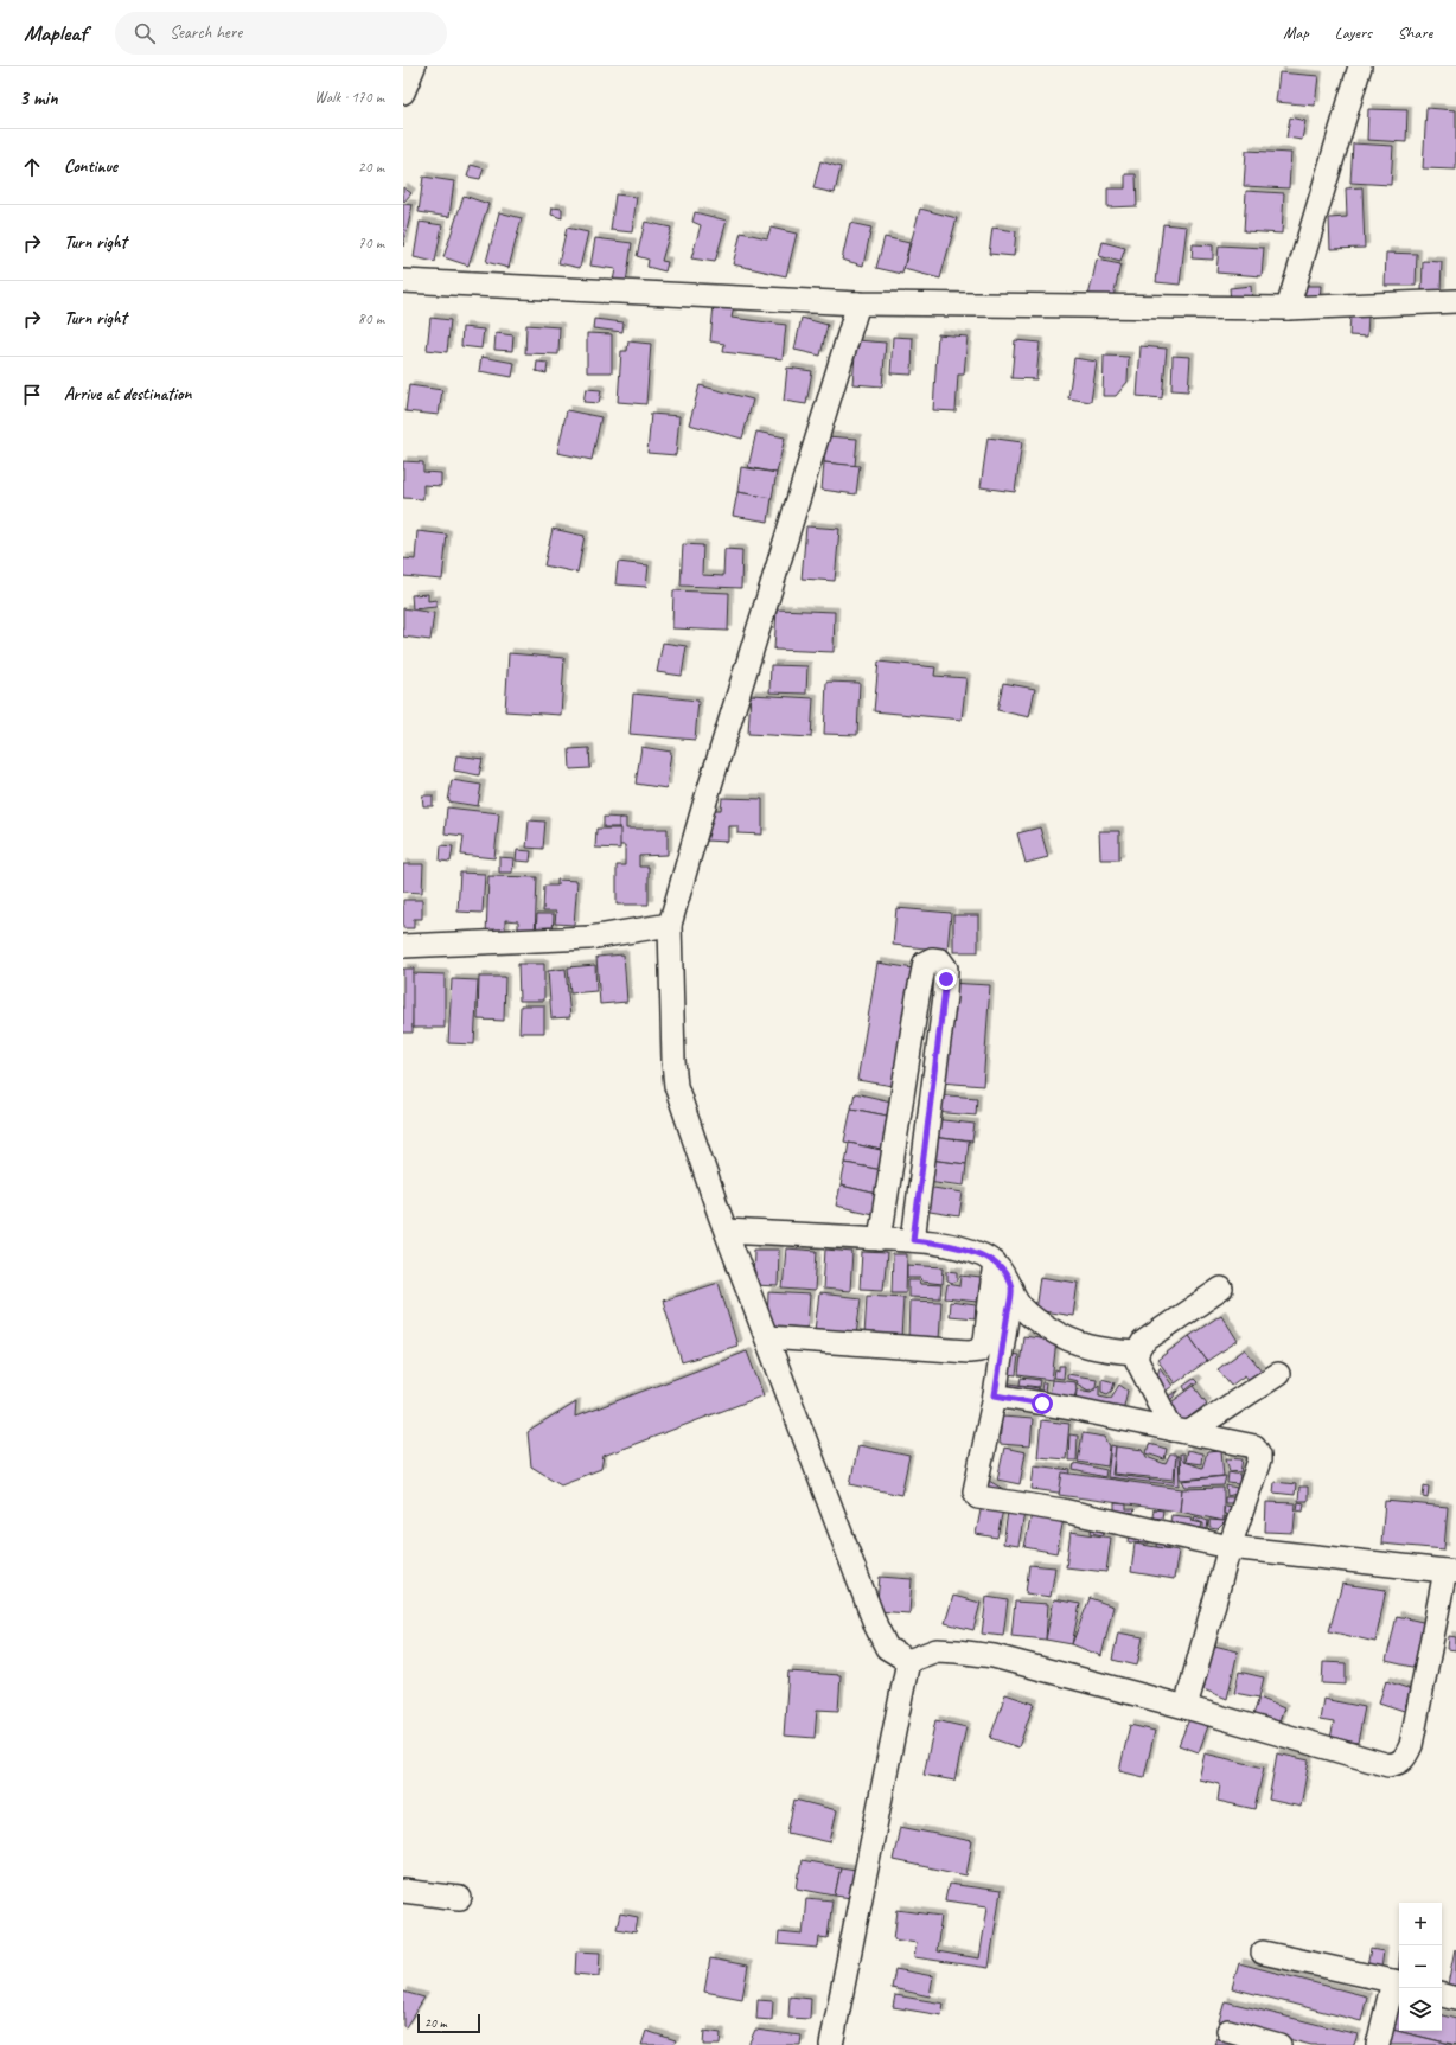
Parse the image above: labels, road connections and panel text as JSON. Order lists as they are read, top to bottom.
{
  "scale_bar": "20 m",
  "page": {
    "header": "Mapleaf",
    "search": "Search here",
    "nav": ["Map", "Layers", "Share"],
    "heading": ["3 min", "Walk · 170 m"],
    "list": [
      ["Continue", "20 m"],
      ["Turn right", "70 m"],
      ["Turn right", "80 m"],
      "Arrive at destination"
    ],
    "map_buttons": ["+", "−"],
    "scale": "20 m"
  }
}
